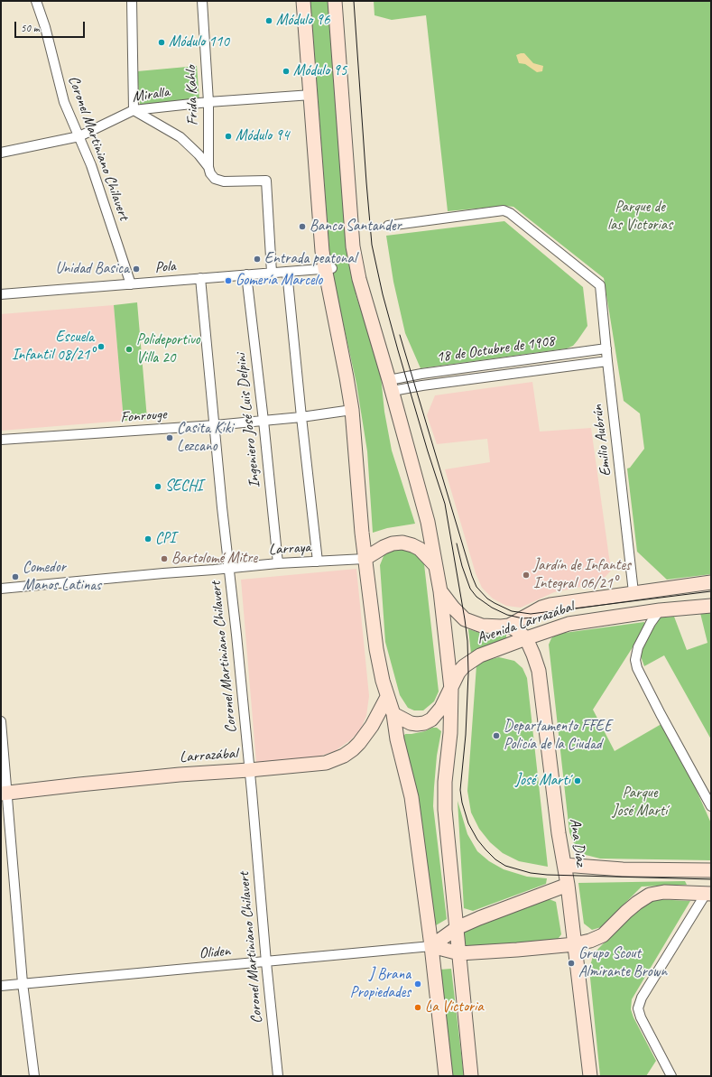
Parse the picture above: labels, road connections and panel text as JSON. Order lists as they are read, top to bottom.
{
  "streets": {
    "main road": ["Avenida Larrazábal", "Larrazábal", "Ana Díaz"],
    "street": [
      "Miralla",
      "Frida Kahlo",
      "Coronel Martiniano Chilavert",
      "Pola",
      "18 de Octubre de 1908",
      "Fonrouge",
      "Ingeniero José Luis Delpini",
      "Emilio Aubrún",
      "Larraya",
      "Oliden"
    ]
  },
  "crossings": [
    ["Miralla", "Frida Kahlo"],
    ["Miralla", "Coronel Martiniano Chilavert"],
    ["Coronel Martiniano Chilavert", "Pola"],
    ["Coronel Martiniano Chilavert", "Fonrouge"],
    ["Coronel Martiniano Chilavert", "Larraya"],
    ["Coronel Martiniano Chilavert", "Larrazábal"],
    ["Coronel Martiniano Chilavert", "Oliden"],
    ["Pola", "Ingeniero José Luis Delpini"],
    ["18 de Octubre de 1908", "Emilio Aubrún"],
    ["Fonrouge", "Ingeniero José Luis Delpini"],
    ["Ingeniero José Luis Delpini", "Larraya"],
    ["Emilio Aubrún", "Avenida Larrazábal"],
    ["Avenida Larrazábal", "Ana Díaz"]
  ],
  "parks": ["Parque de las Victorias", "Parque José Martí"],
  "places": [
    "Módulo 96",
    "Módulo 110",
    "Módulo 95",
    "Módulo 94",
    "Banco Santander",
    "Entrada peatonal",
    "Unidad Basica",
    "Gomería Marcelo",
    "Escuela Infantil 08/21°",
    "Polideportivo Villa 20",
    "Casita Kiki Lezcano",
    "SECHI",
    "CPI",
    "Bartolomé Mitre",
    "Jardín de Infantes Integral 06/21°",
    "Comedor Manos Latinas",
    "Departamento FFEE Policía de la Ciudad",
    "José Martí",
    "Grupo Scout Almirante Brown",
    "J Brana Propiedades",
    "La Victoria"
  ],
  "scale_bar": "50 m"
}
